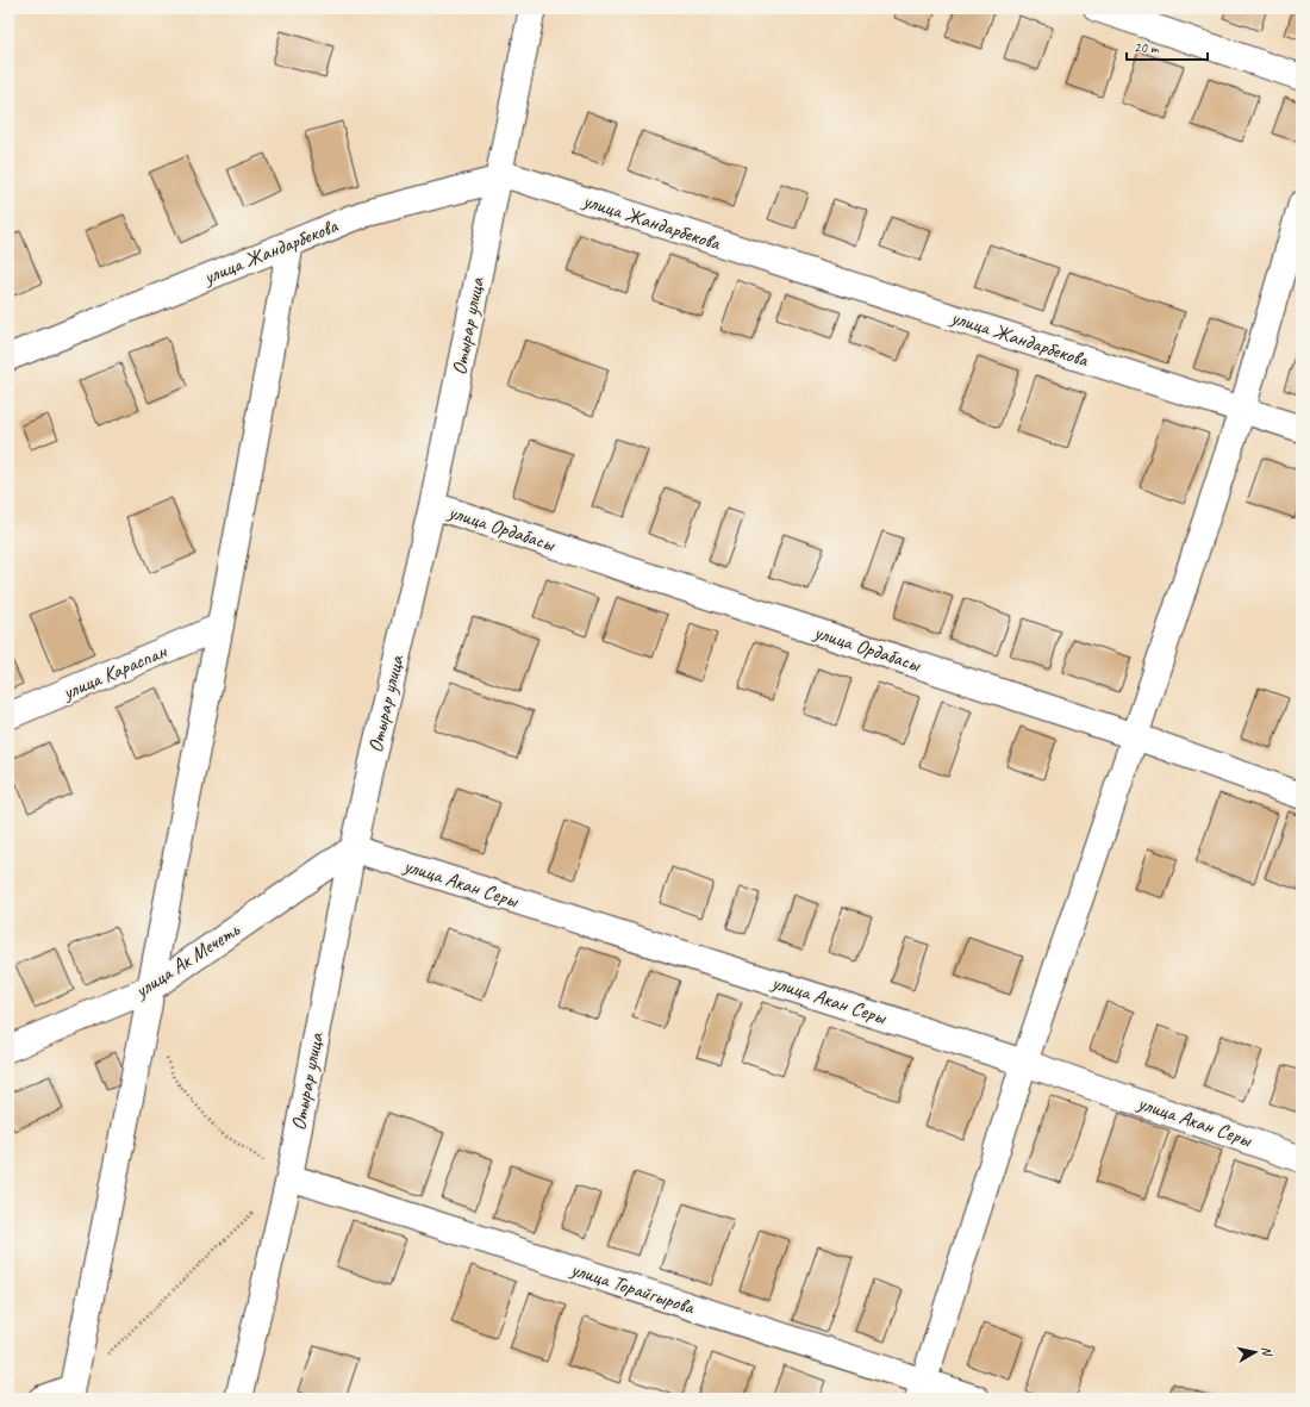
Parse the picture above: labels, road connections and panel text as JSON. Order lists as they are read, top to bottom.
{
  "streets": {
    "street": [
      "улица Жандарбекова",
      "Отырар улица",
      "улица Ордабасы",
      "улица Караспан",
      "улица Акан Серы",
      "улица Ак Мечеть",
      "улица Торайгырова"
    ]
  },
  "crossings": [
    ["улица Жандарбекова", "Отырар улица"],
    ["Отырар улица", "улица Ордабасы"],
    ["Отырар улица", "улица Акан Серы"],
    ["Отырар улица", "улица Ак Мечеть"],
    ["Отырар улица", "улица Торайгырова"],
    ["улица Акан Серы", "улица Ак Мечеть"]
  ],
  "scale_bar": "20 m",
  "north": "right"
}
